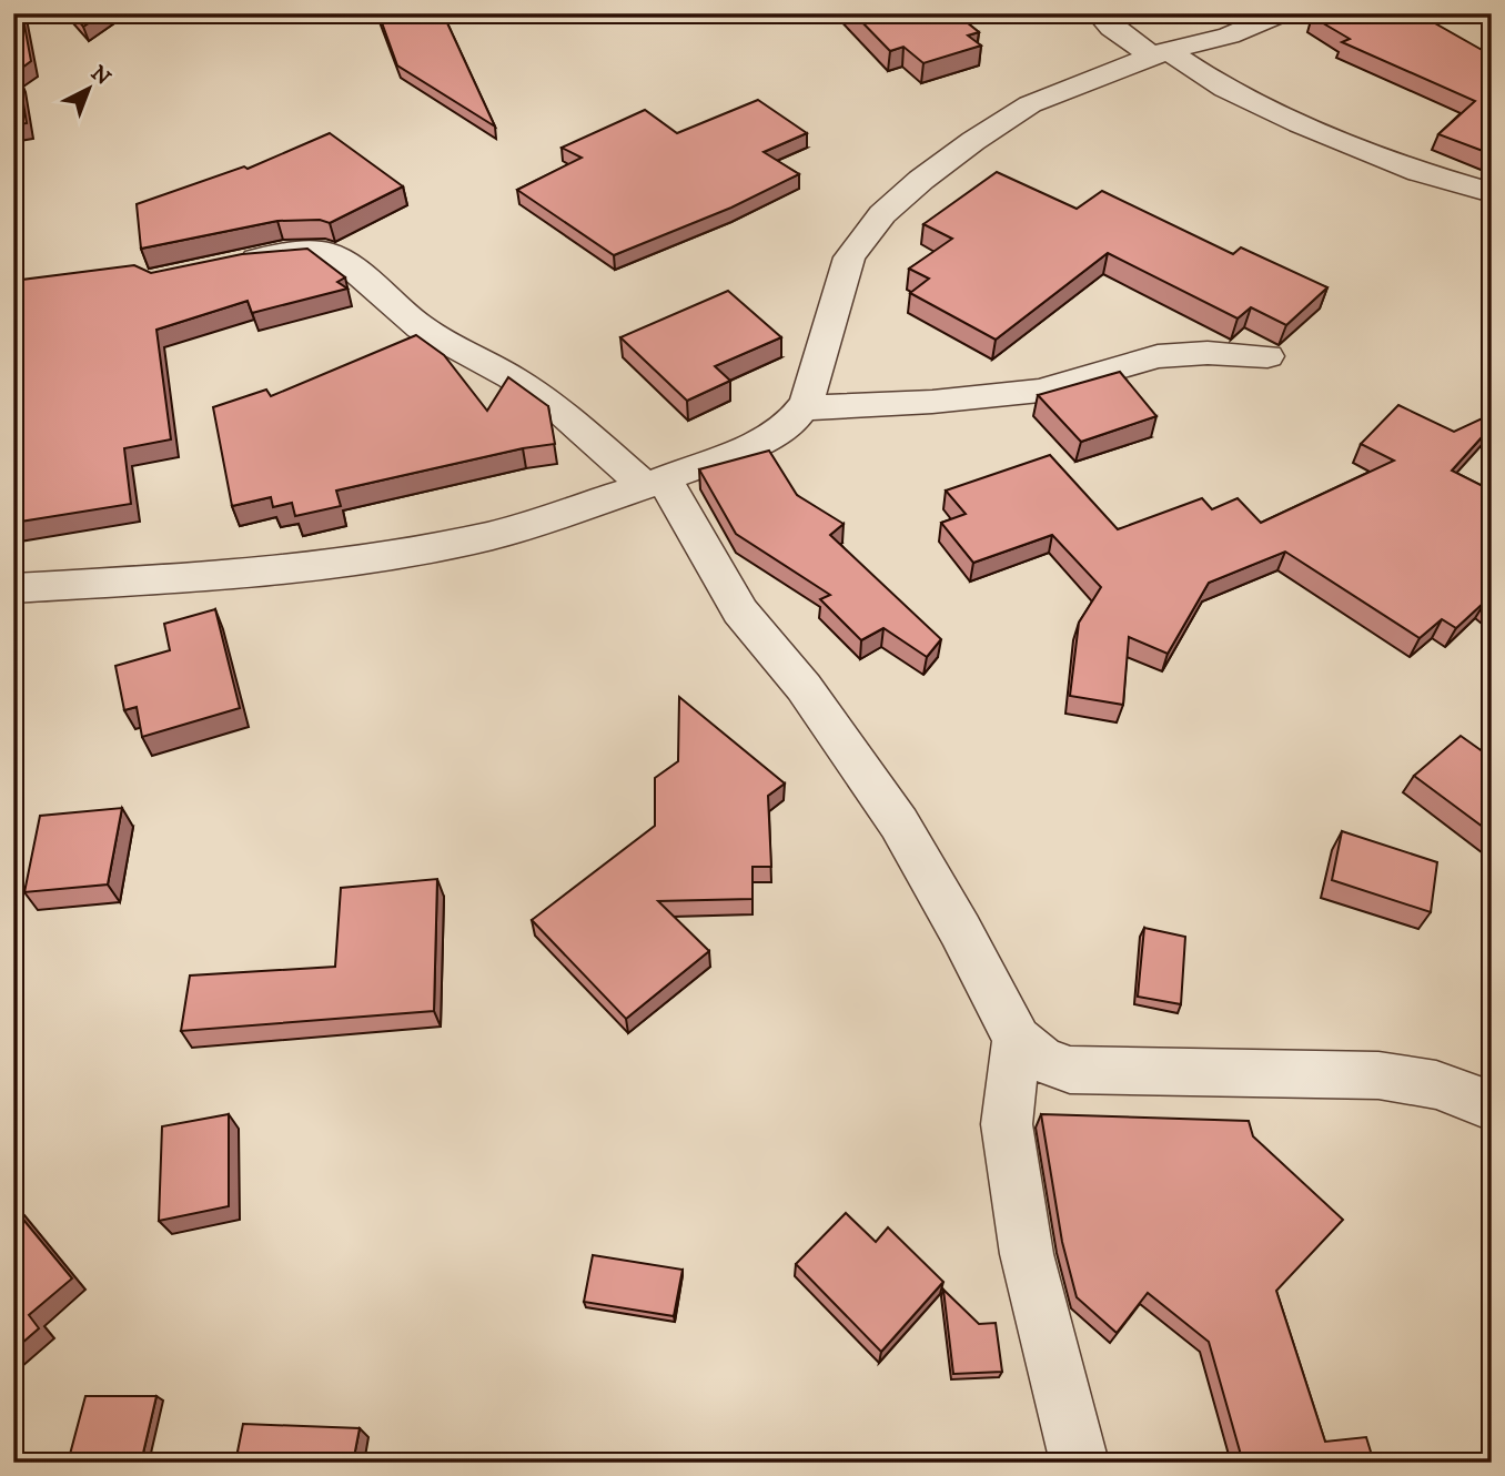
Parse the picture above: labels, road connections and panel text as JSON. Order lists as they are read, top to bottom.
{
  "north": "top right"
}
